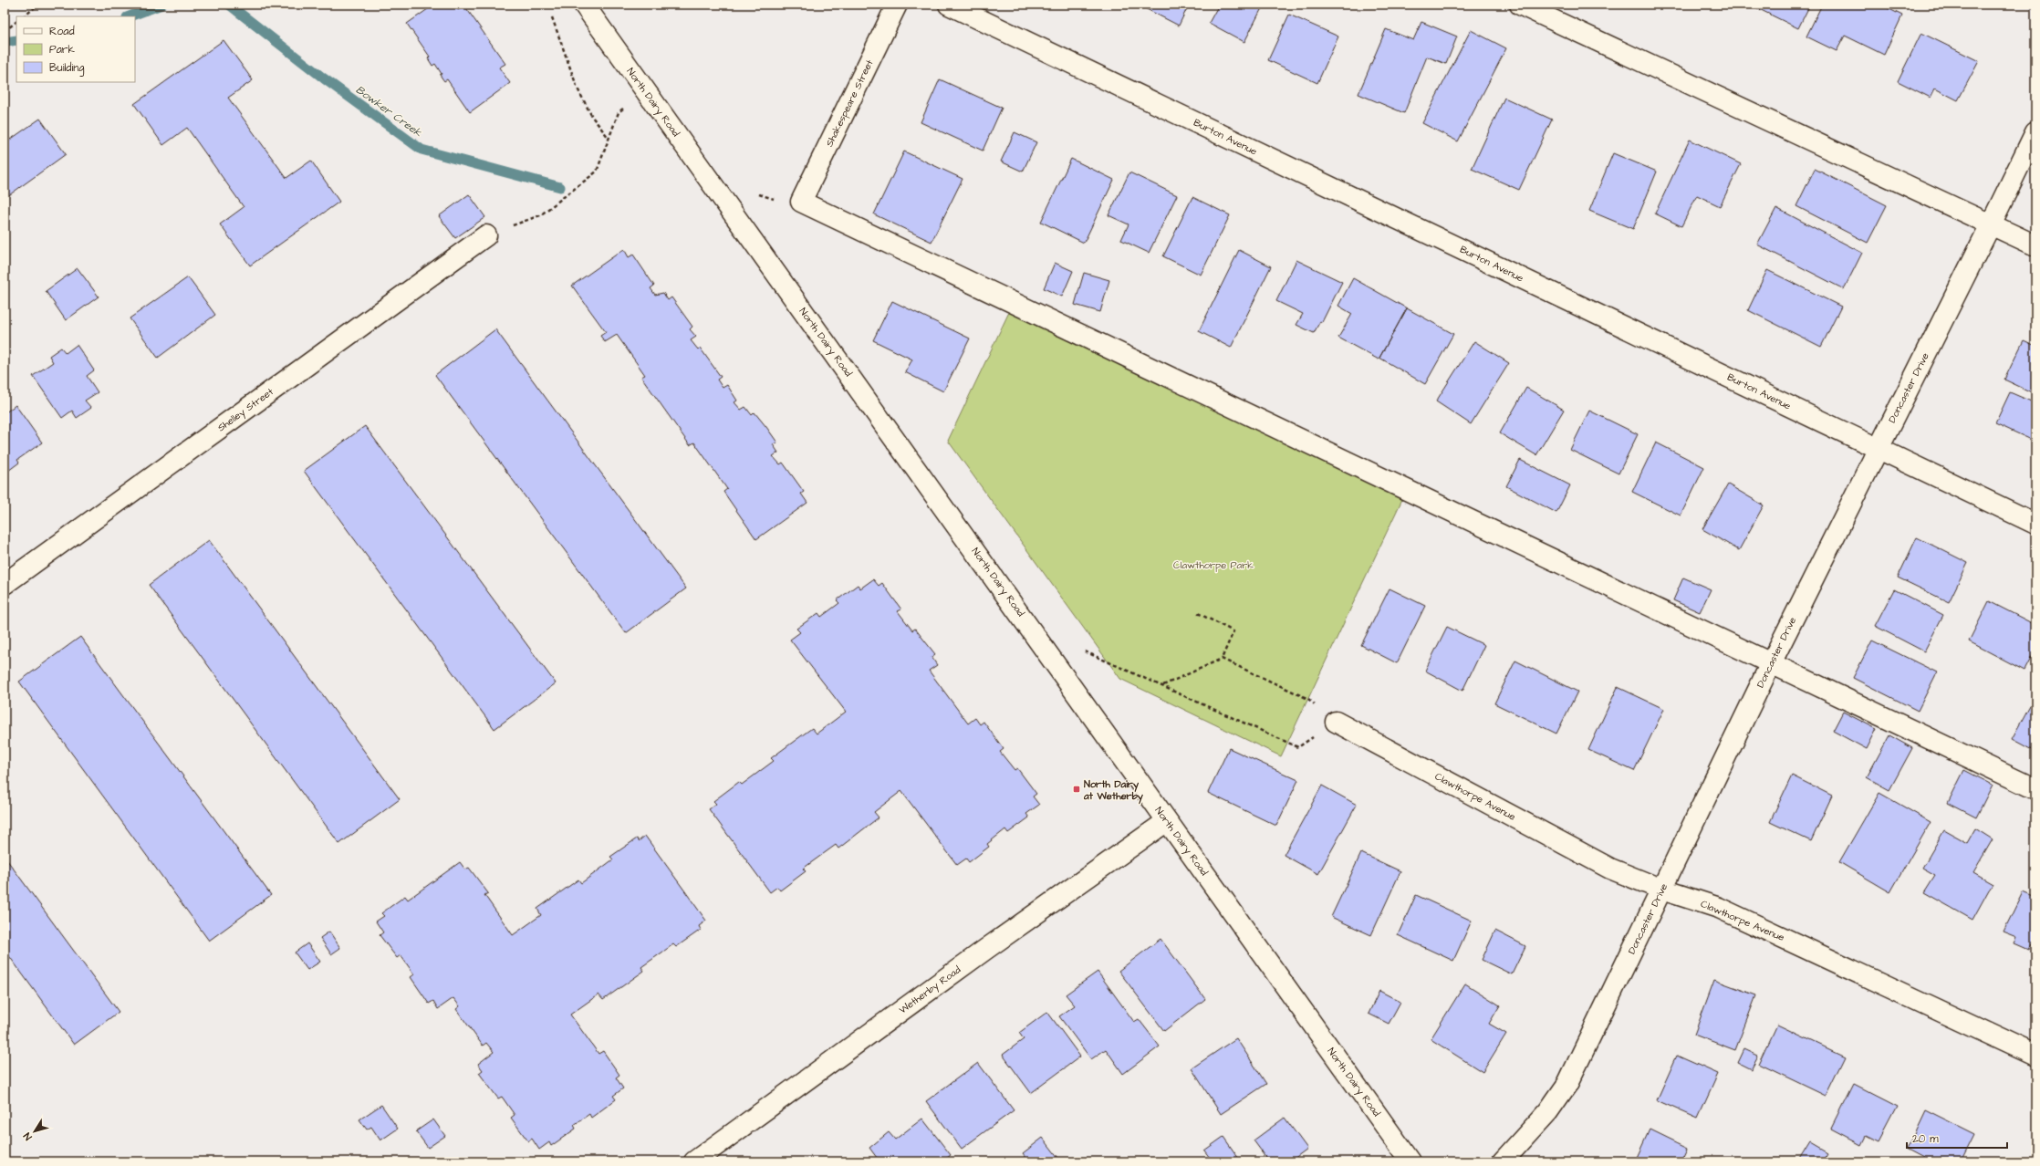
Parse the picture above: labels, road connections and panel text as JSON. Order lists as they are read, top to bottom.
{
  "streets": {
    "street": [
      "North Dairy Road",
      "Shakespeare Street",
      "Burton Avenue",
      "Doncaster Drive",
      "Shelley Street",
      "Clawthorpe Avenue",
      "Wetherby Road"
    ]
  },
  "crossings": [
    ["North Dairy Road", "Wetherby Road"],
    ["Shakespeare Street", "Doncaster Drive"],
    ["Burton Avenue", "Doncaster Drive"],
    ["Doncaster Drive", "Clawthorpe Avenue"]
  ],
  "water": ["Bowker Creek"],
  "parks": ["Clawthorpe Park"],
  "places": {
    "transit": ["North Dairy at Wetherby"]
  },
  "legend": ["Road", "Park", "Building"],
  "scale_bar": "20 m",
  "north": "bottom left"
}
